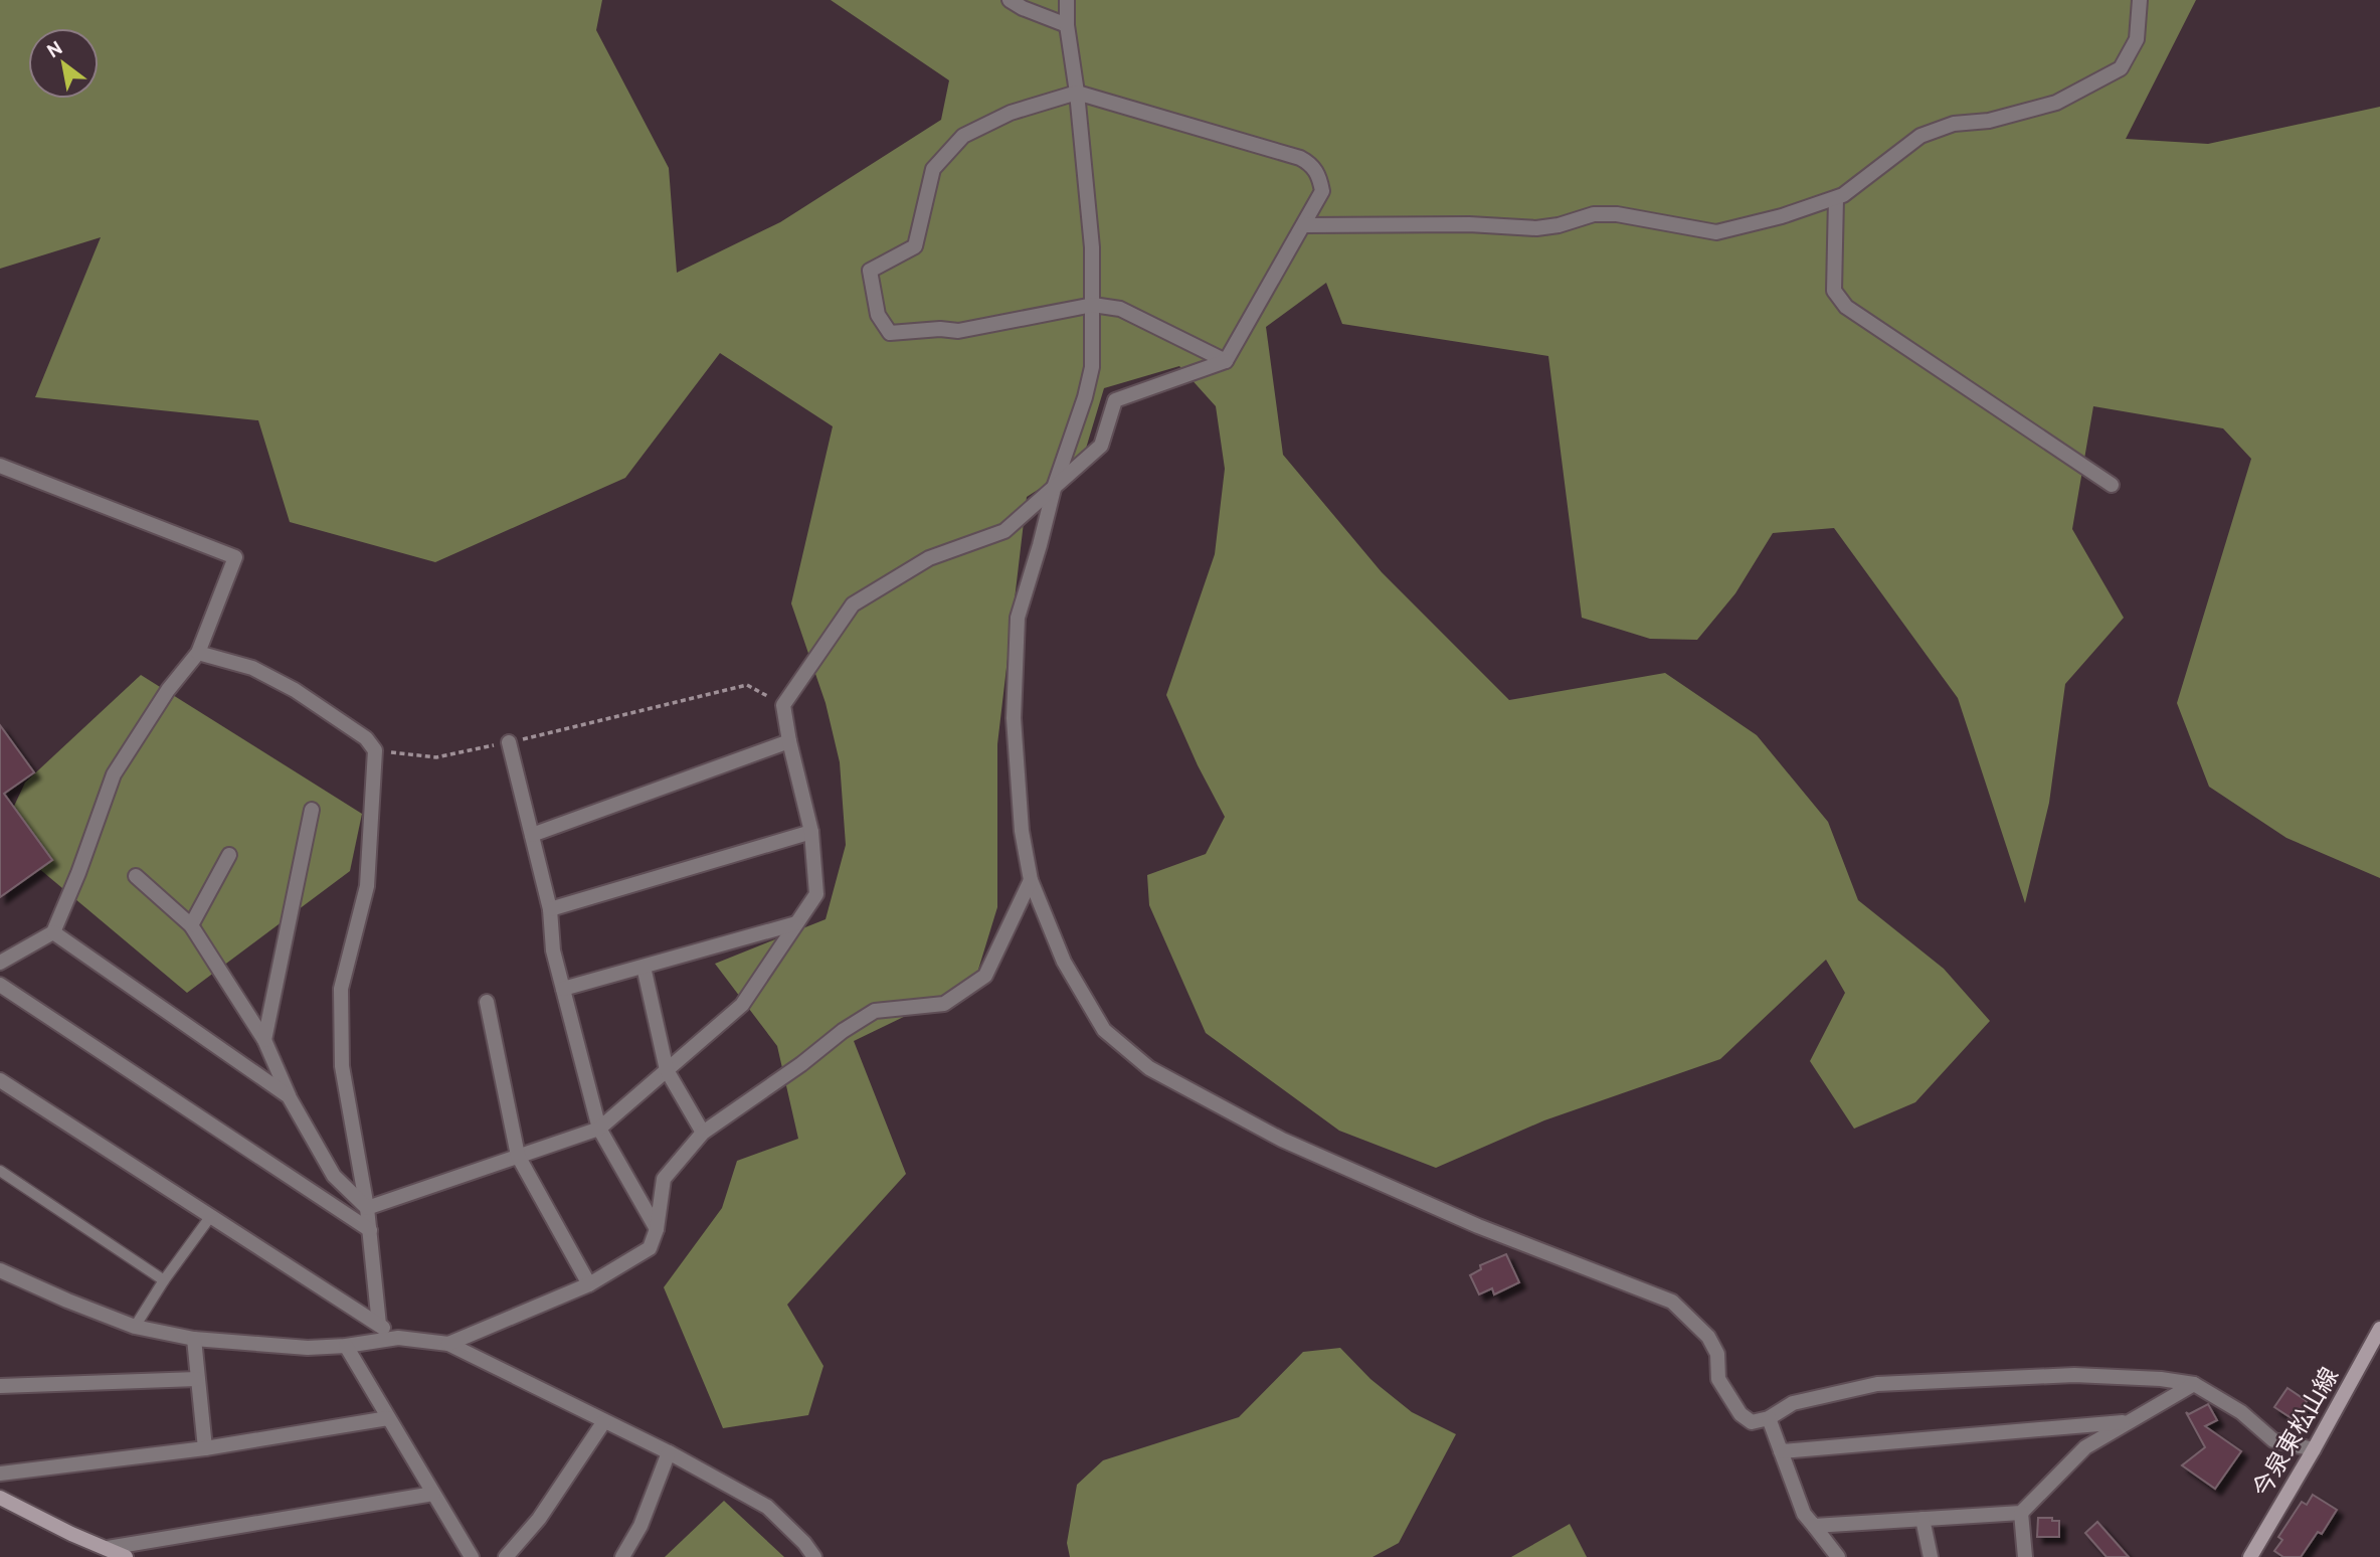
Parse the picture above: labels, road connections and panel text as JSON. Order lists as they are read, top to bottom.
{
  "streets": {
    "main road": ["今泉東松山線"]
  },
  "north": "top left"
}
